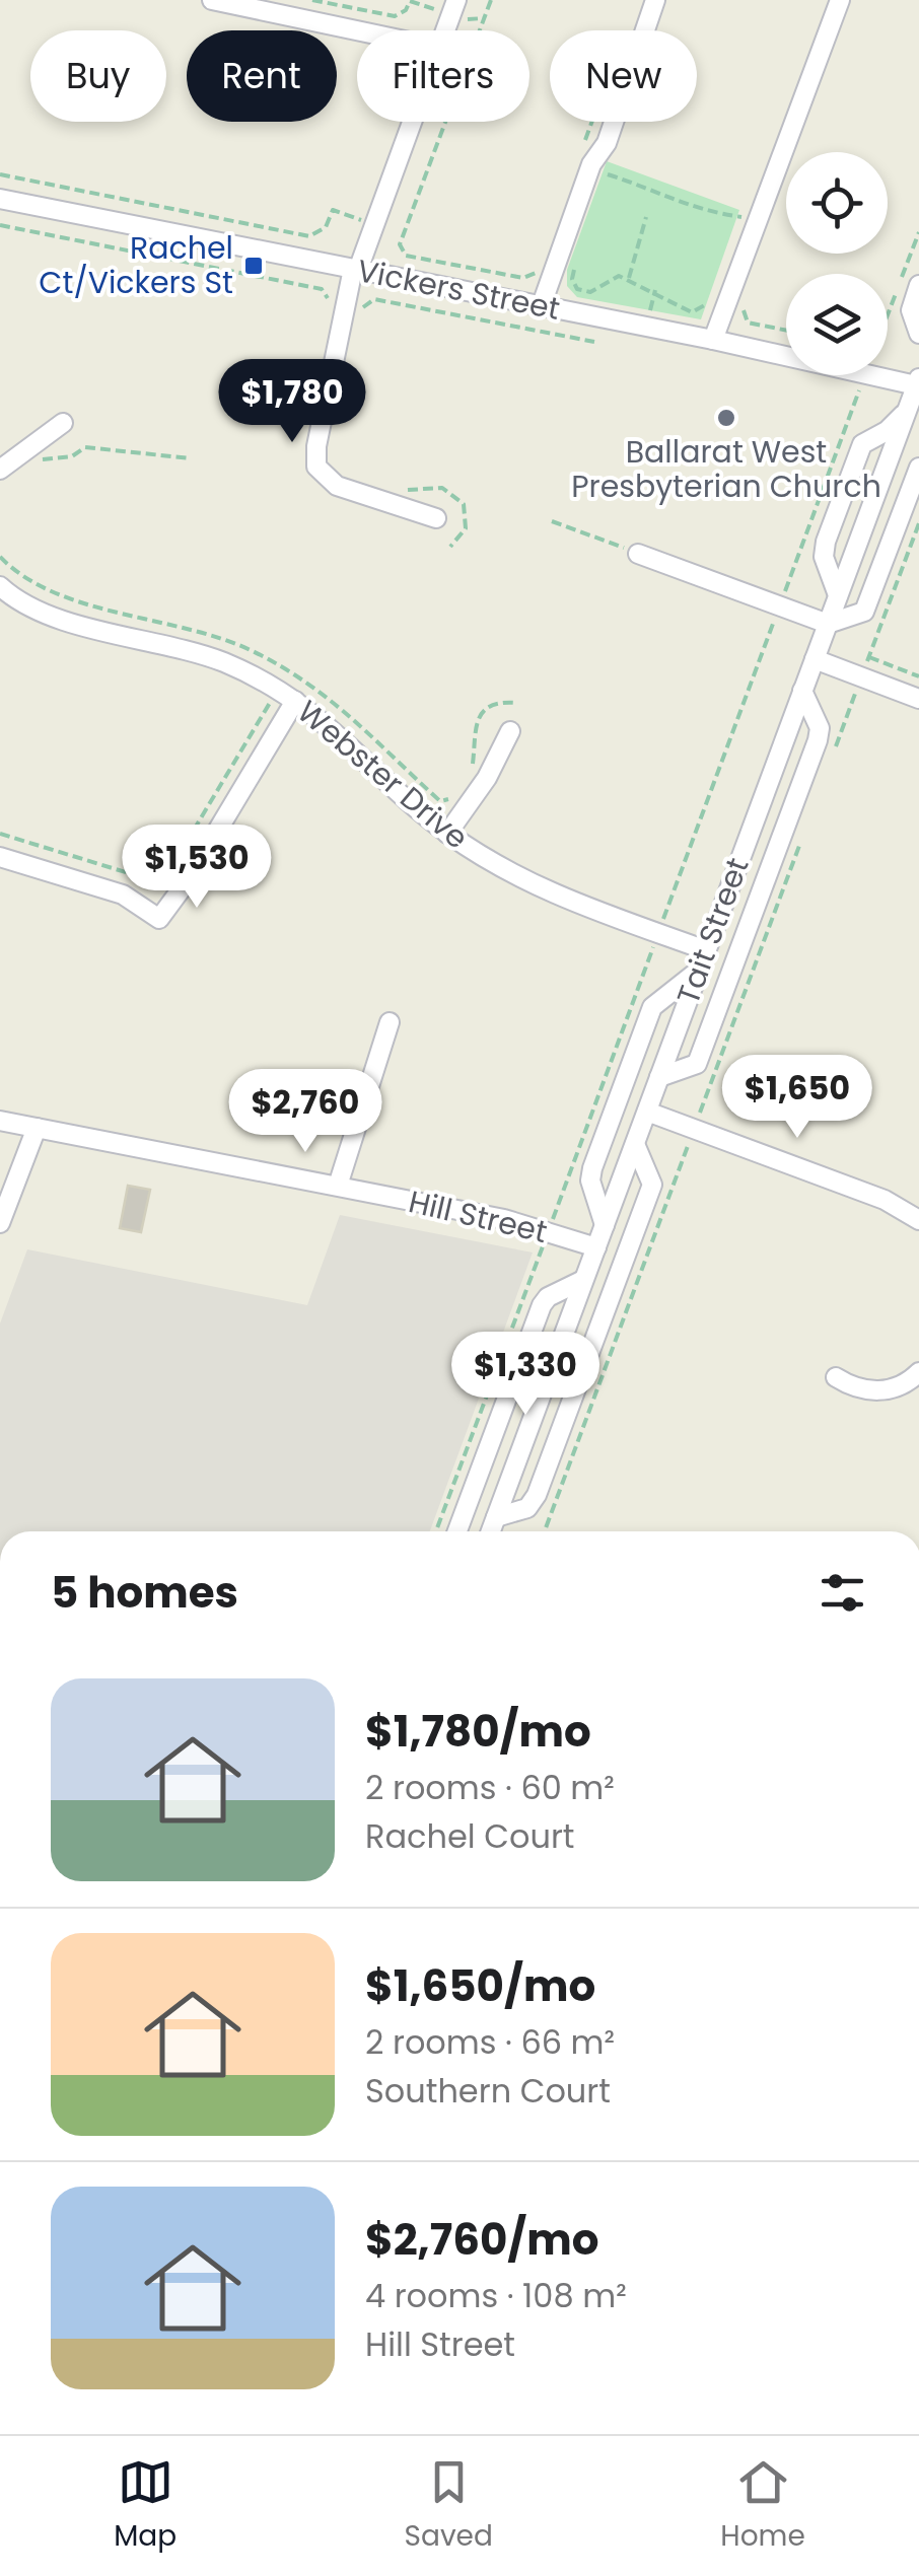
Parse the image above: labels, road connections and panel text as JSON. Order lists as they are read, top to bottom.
{
  "streets": {
    "street": [
      "Vickers Street",
      "Webster Drive",
      "Tait Street",
      "Hill Street"
    ]
  },
  "crossings": [
    ["Vickers Street", "Tait Street"],
    ["Webster Drive", "Tait Street"],
    ["Tait Street", "Hill Street"]
  ],
  "places": {
    "transit": ["Rachel Ct/Vickers St"],
    "other": ["Ballarat West Presbyterian Church"]
  },
  "page": {
    "chip": [
      "Buy",
      "Rent",
      "Filters",
      "New"
    ],
    "price": [
      "$1,780",
      "$1,530",
      "$1,650",
      "$2,760",
      "$1,330"
    ],
    "heading": "5 homes",
    "list": [
      {
        "name": "$1,780/mo",
        "note": "2 rooms · 60 m² · Rachel Court"
      },
      {
        "name": "$1,650/mo",
        "note": "2 rooms · 66 m² · Southern Court"
      },
      {
        "name": "$2,760/mo",
        "note": "4 rooms · 108 m² · Hill Street"
      }
    ],
    "tabs": ["Map", "Saved", "Home"]
  }
}
